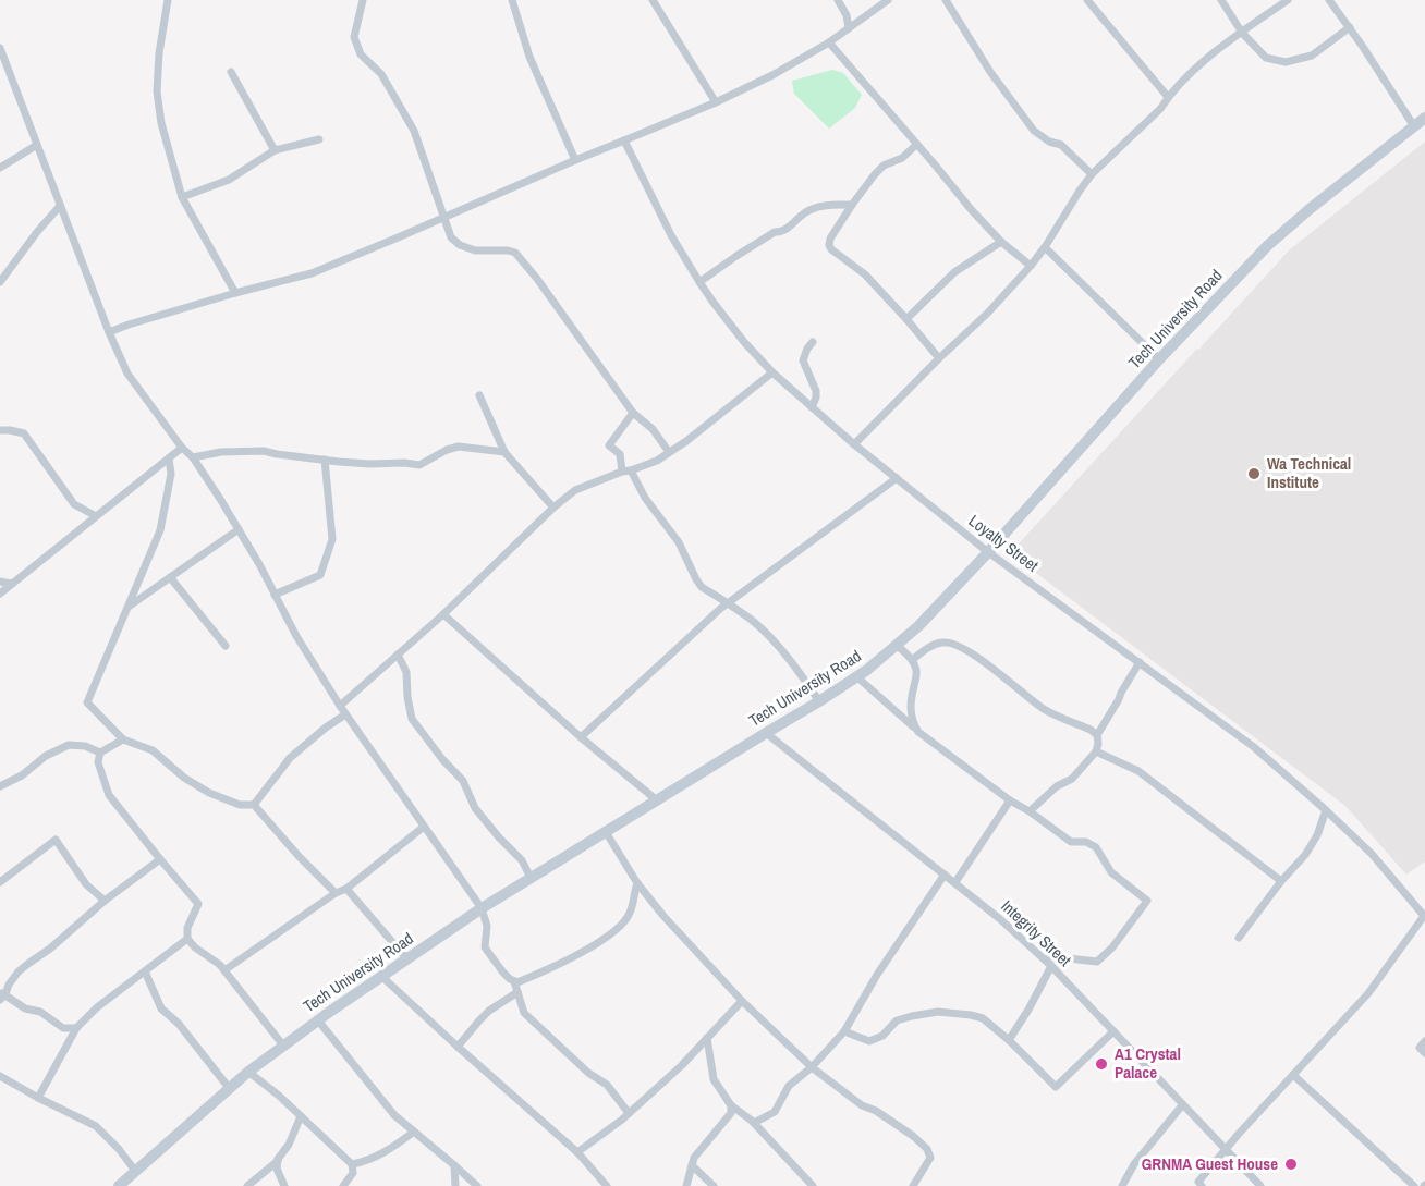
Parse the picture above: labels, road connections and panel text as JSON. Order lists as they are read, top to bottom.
{
  "streets": {
    "street": ["Tech University Road", "Loyalty Street", "Integrity Street"]
  },
  "crossings": [
    ["Tech University Road", "Loyalty Street"],
    ["Tech University Road", "Integrity Street"]
  ],
  "places": ["Wa Technical Institute", "A1 Crystal Palace", "GRNMA Guest House"]
}
